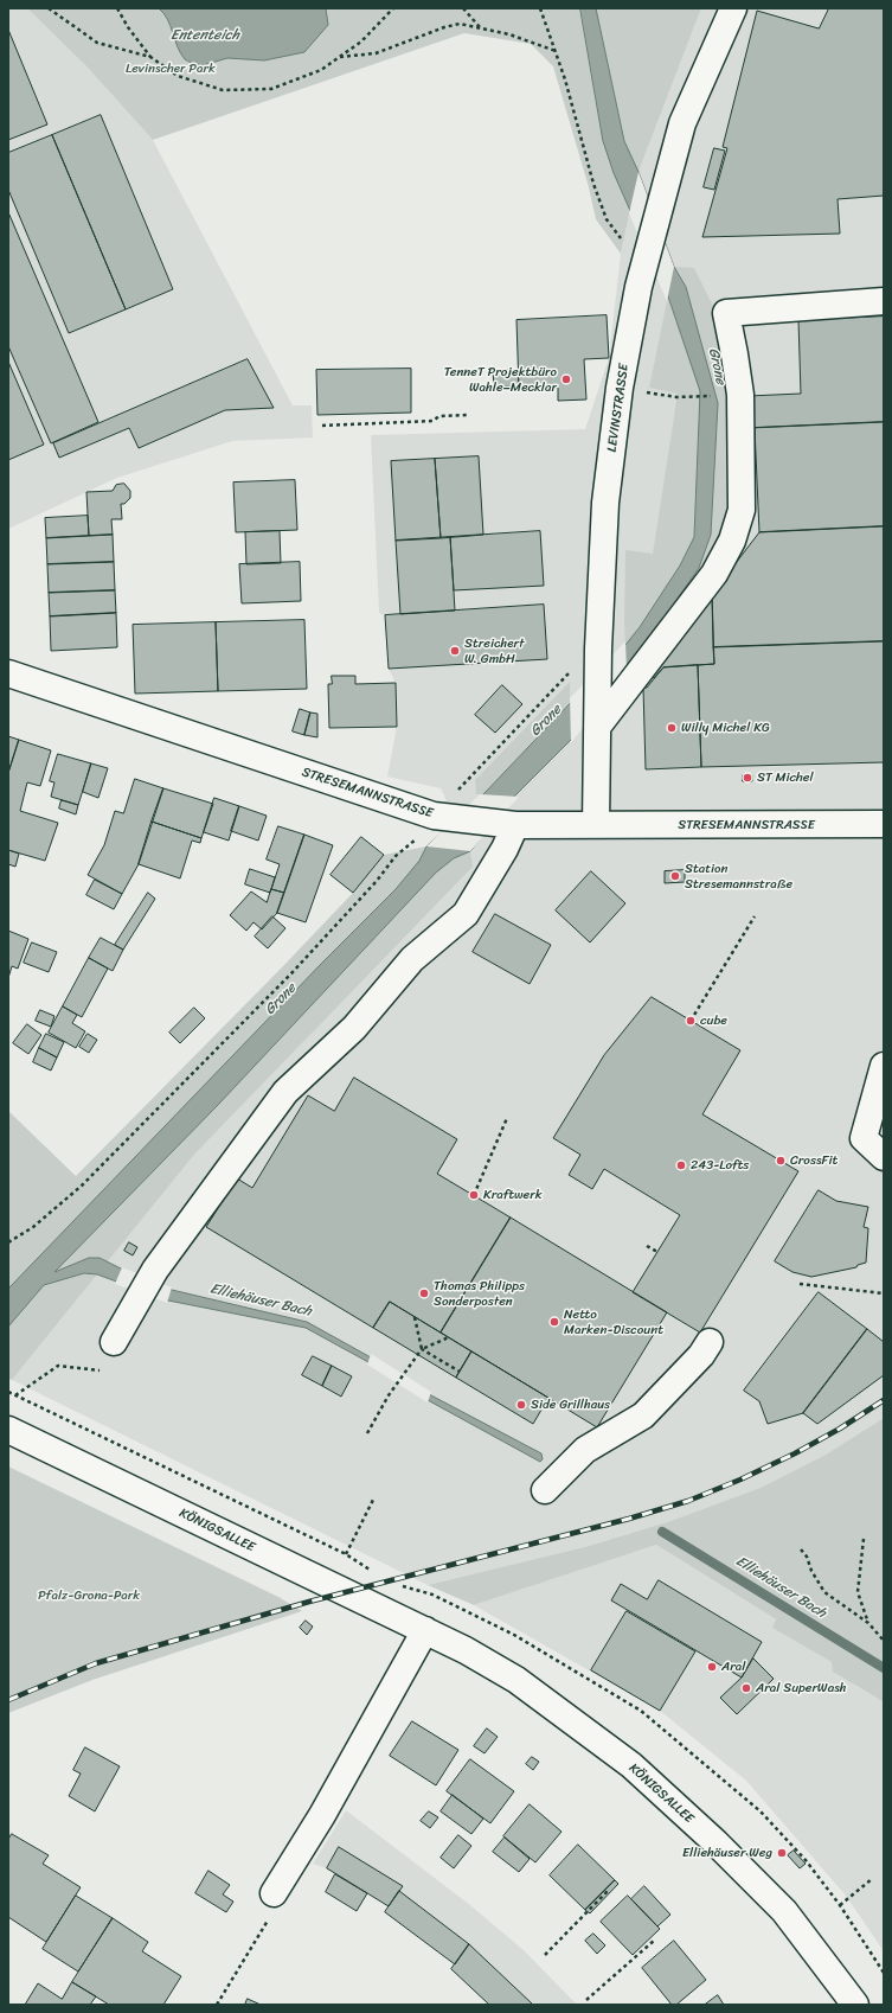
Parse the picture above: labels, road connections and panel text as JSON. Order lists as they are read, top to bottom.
{
  "streets": {
    "street": ["LEVINSTRASSE", "STRESEMANNSTRASSE", "KÖNIGSALLEE"]
  },
  "crossings": [
    ["LEVINSTRASSE", "STRESEMANNSTRASSE"]
  ],
  "water": ["Ententeich", "Grone", "Elliehäuser Bach"],
  "parks": ["Levinscher Park", "Pfalz-Grona-Park"],
  "places": [
    "TenneT Projektbüro Wahle–Mecklar",
    "Streichert W. GmbH",
    "Willy Michel KG",
    "ST Michel",
    "Station Stresemannstraße",
    "cube",
    "CrossFit",
    "243-Lofts",
    "Kraftwerk",
    "Thomas Philipps Sonderposten",
    "Netto Marken-Discount",
    "Side Grillhaus",
    "Aral",
    "Aral SuperWash",
    "Elliehäuser Weg"
  ]
}
